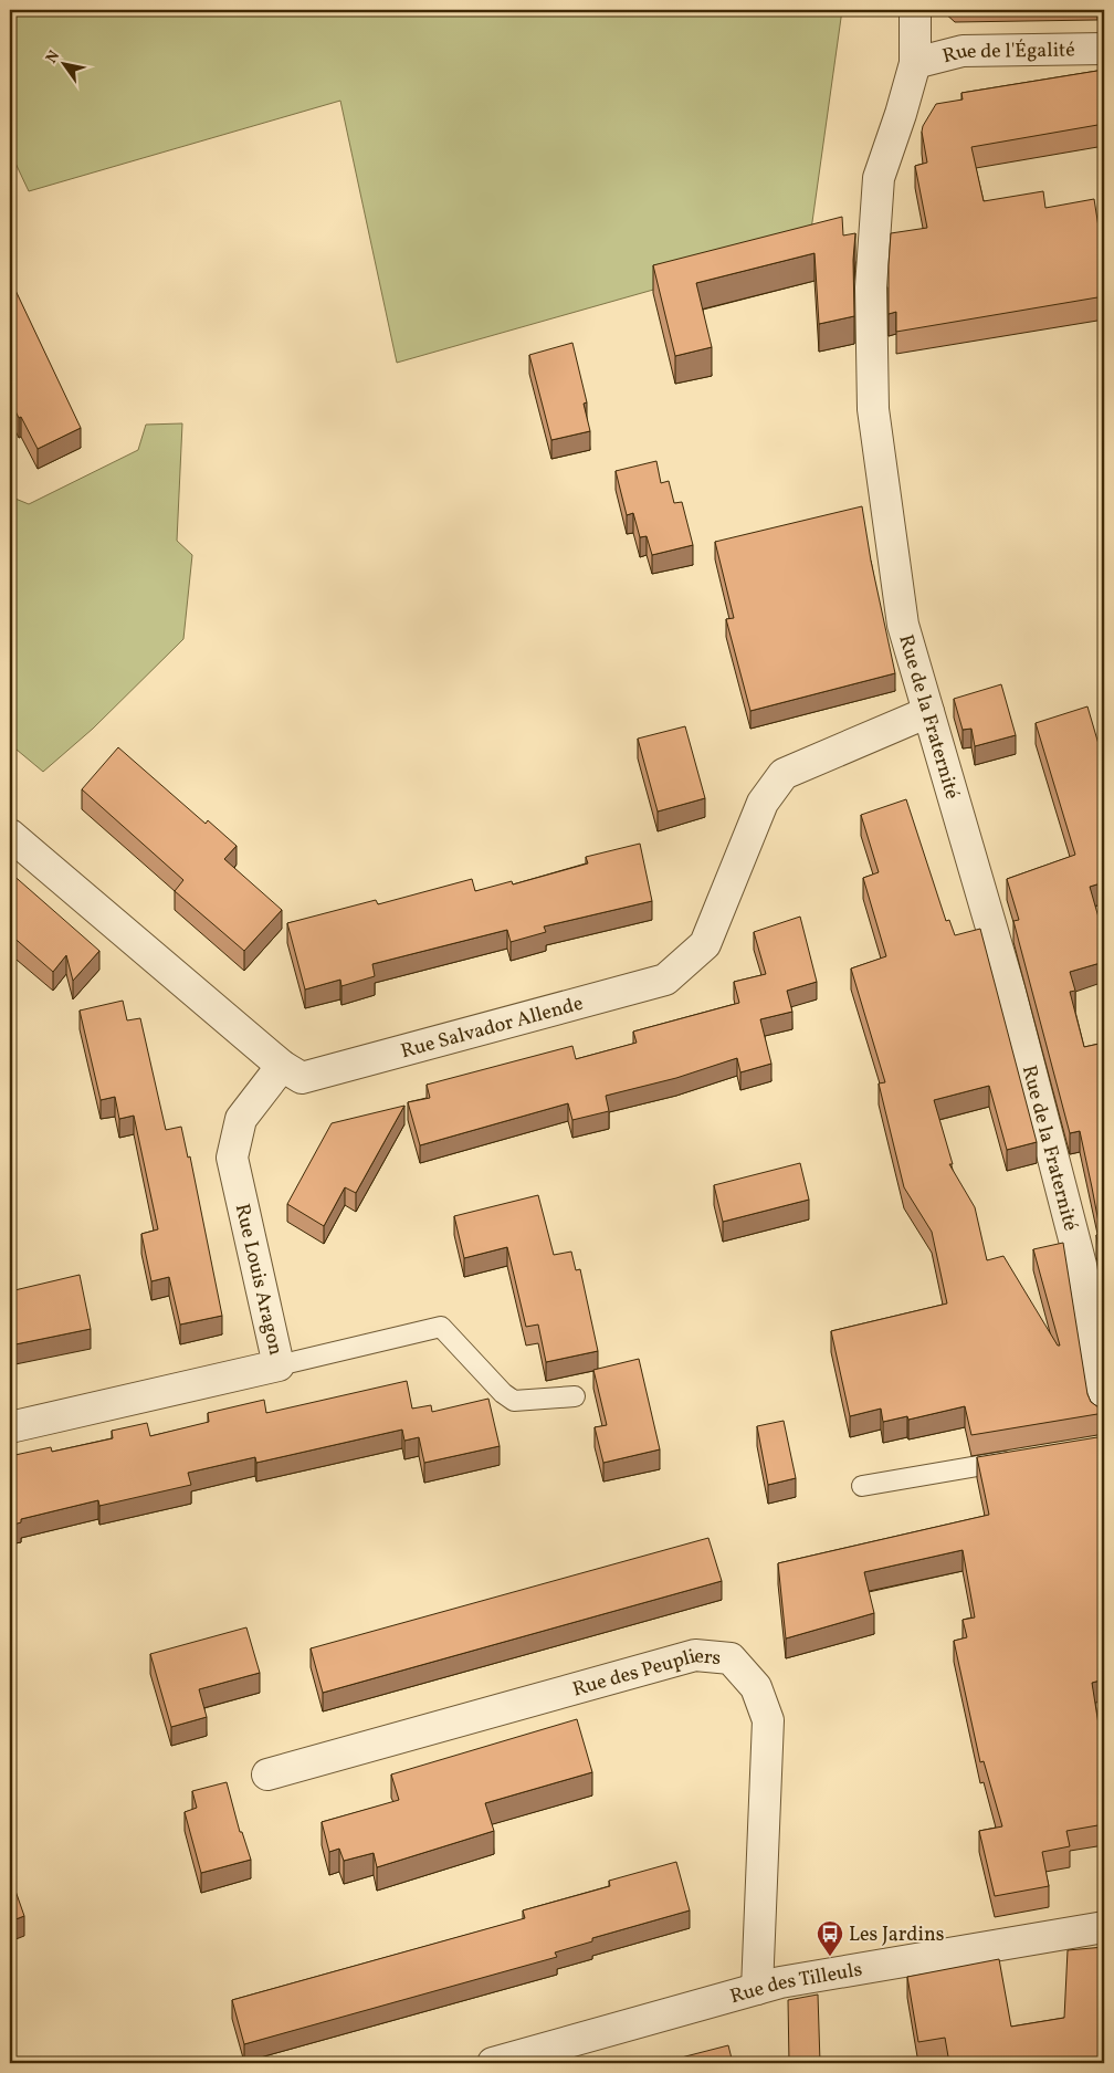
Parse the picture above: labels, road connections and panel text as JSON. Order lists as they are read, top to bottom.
{
  "streets": {
    "street": [
      "Rue de l'Égalité",
      "Rue de la Fraternité",
      "Rue Salvador Allende",
      "Rue Louis Aragon",
      "Rue des Peupliers",
      "Rue des Tilleuls"
    ]
  },
  "crossings": [
    ["Rue de l'Égalité", "Rue de la Fraternité"],
    ["Rue de la Fraternité", "Rue Salvador Allende"],
    ["Rue Salvador Allende", "Rue Louis Aragon"],
    ["Rue des Peupliers", "Rue des Tilleuls"]
  ],
  "places": {
    "bus stop": ["Les Jardins"]
  },
  "north": "top left"
}
